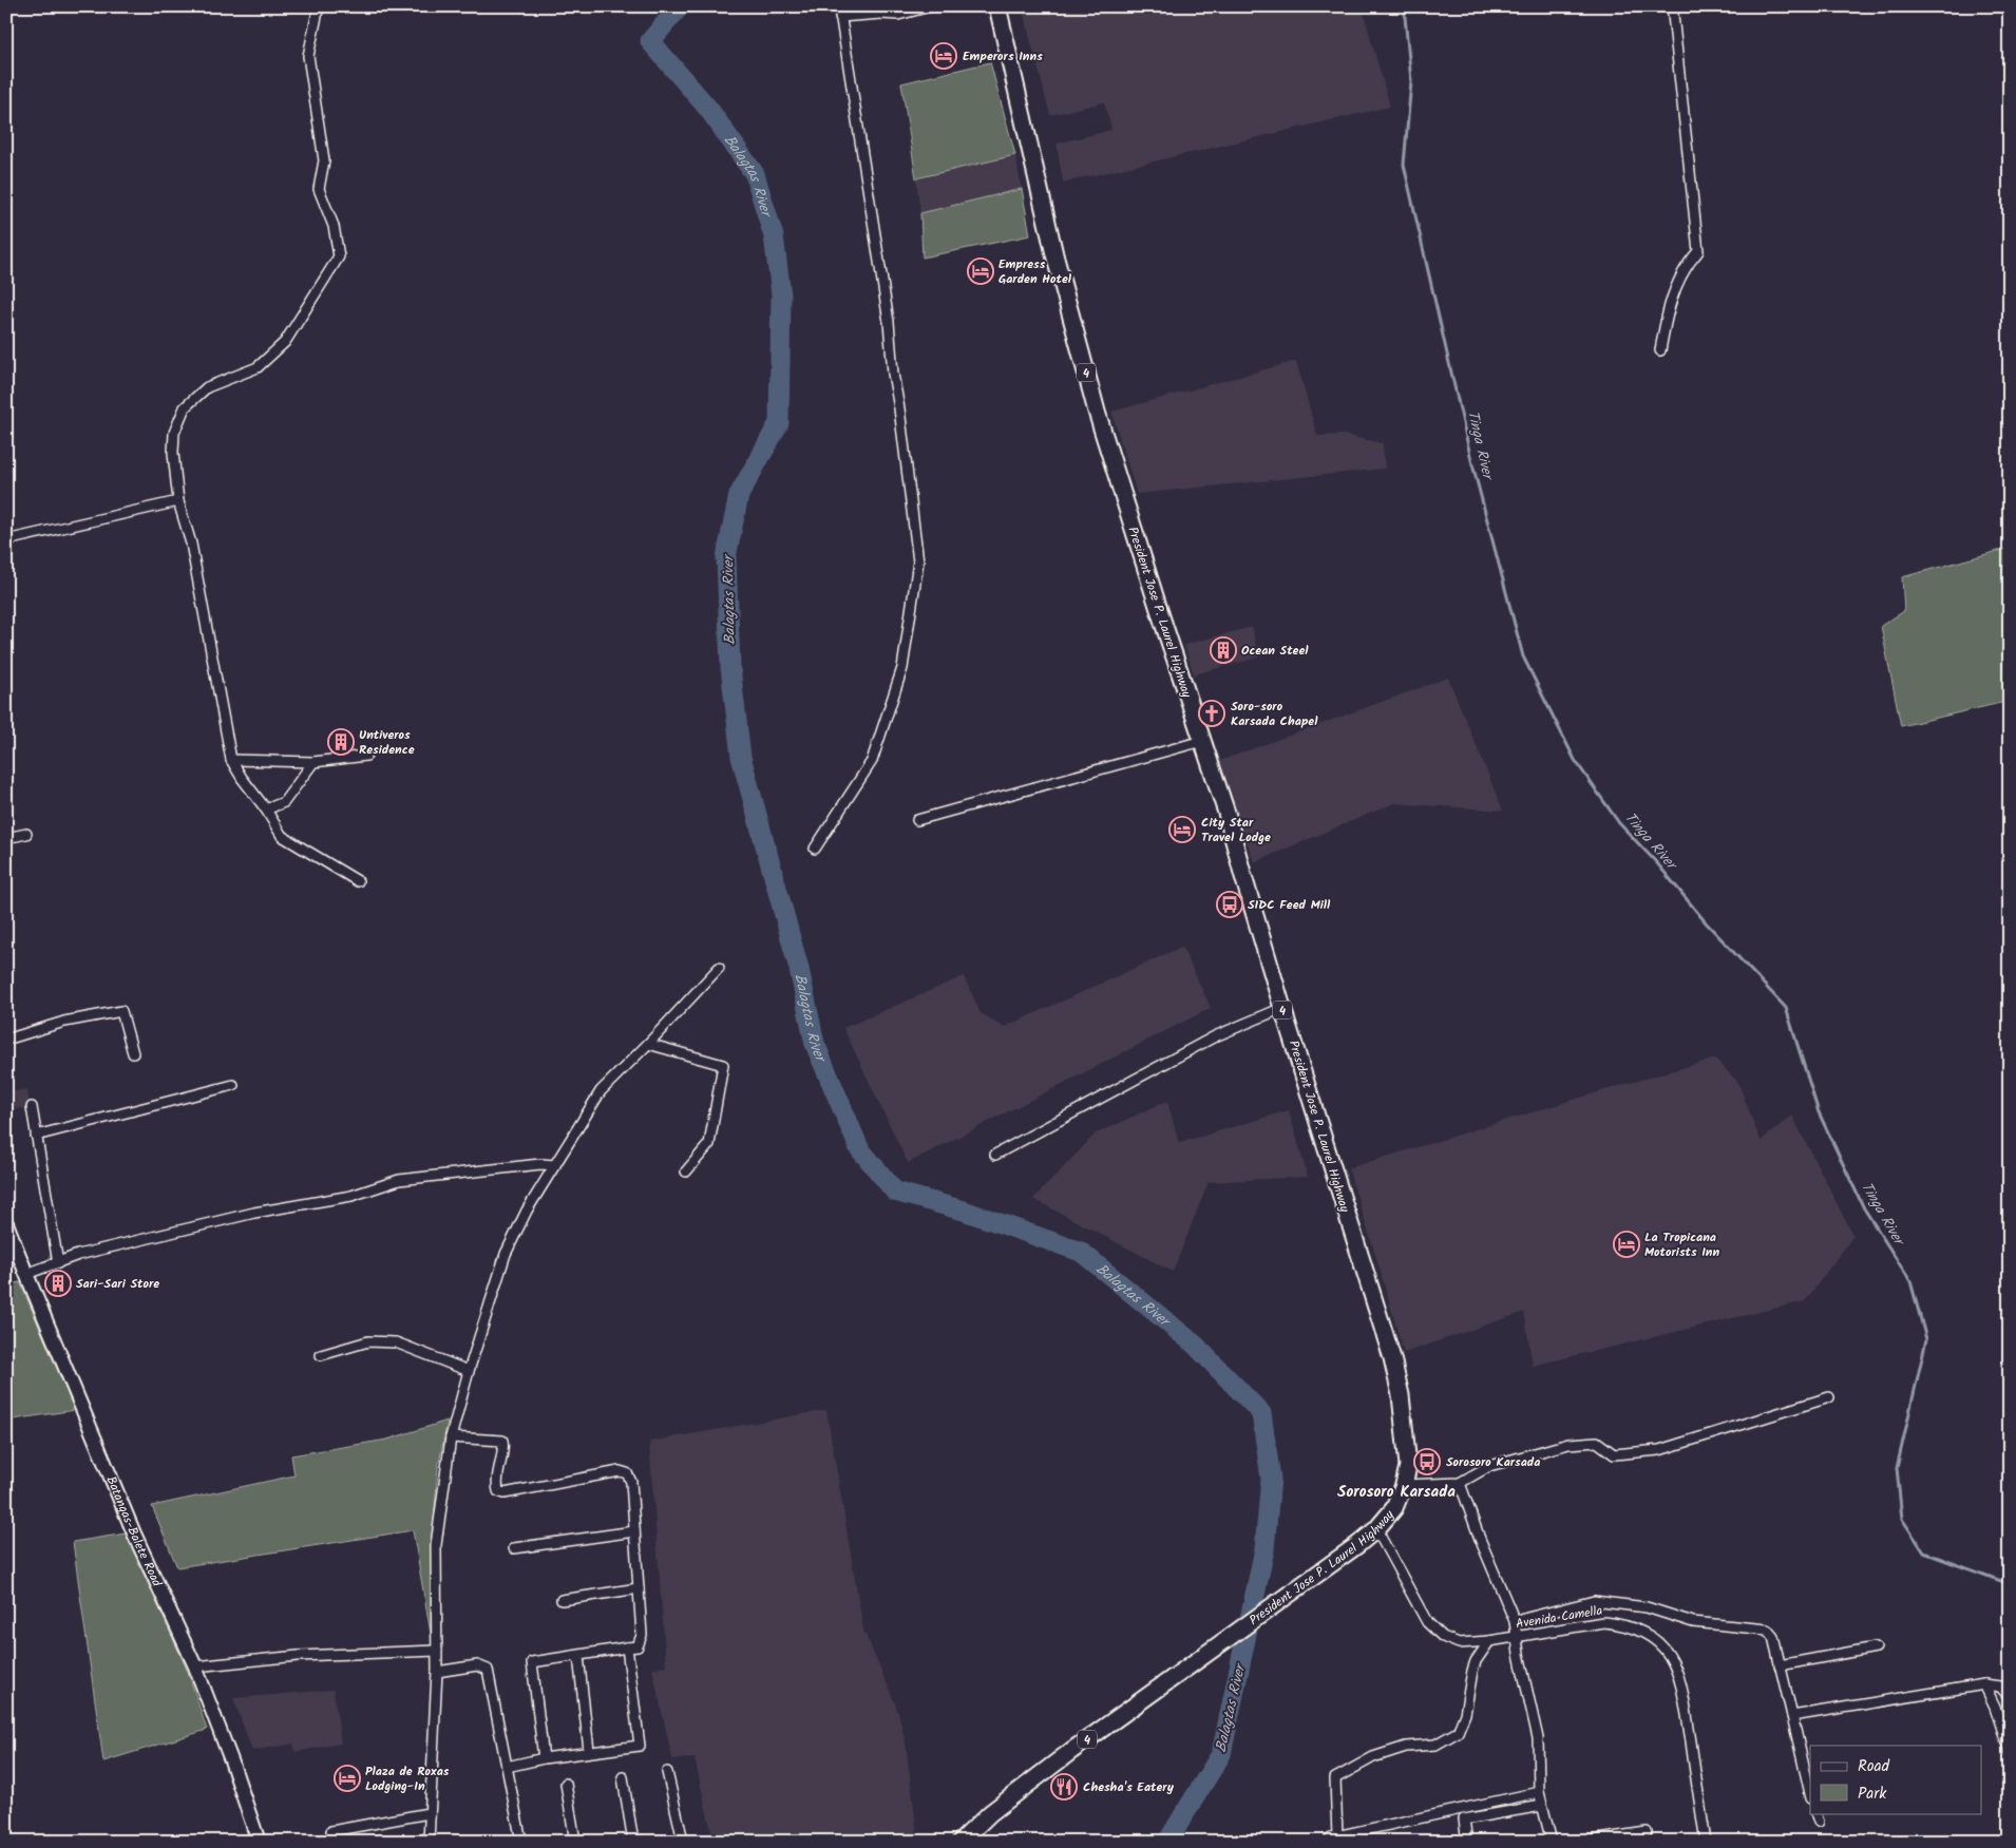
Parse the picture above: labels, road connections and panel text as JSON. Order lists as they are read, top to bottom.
{
  "streets": {
    "highway": ["4", "President Jose P. Laurel Highway"],
    "main road": ["Batangas-Balete Road"],
    "street": ["Avenida Camella"]
  },
  "crossings": [
    ["President Jose P. Laurel Highway", "Avenida Camella"]
  ],
  "districts": ["Sorosoro Karsada"],
  "water": ["Balagtas River", "Tinga River"],
  "places": {
    "hotel": [
      "Emperors Inns",
      "Empress Garden Hotel",
      "City Star Travel Lodge",
      "La Tropicana Motorists Inn",
      "Plaza de Roxas Lodging-In"
    ],
    "building": ["Ocean Steel", "Untiveros Residence", "Sari-Sari Store"],
    "church": ["Soro-soro Karsada Chapel"],
    "bus stop": ["SIDC Feed Mill", "Sorosoro Karsada"],
    "restaurant": ["Chesha's Eatery"]
  },
  "legend": ["Road", "Park"]
}
